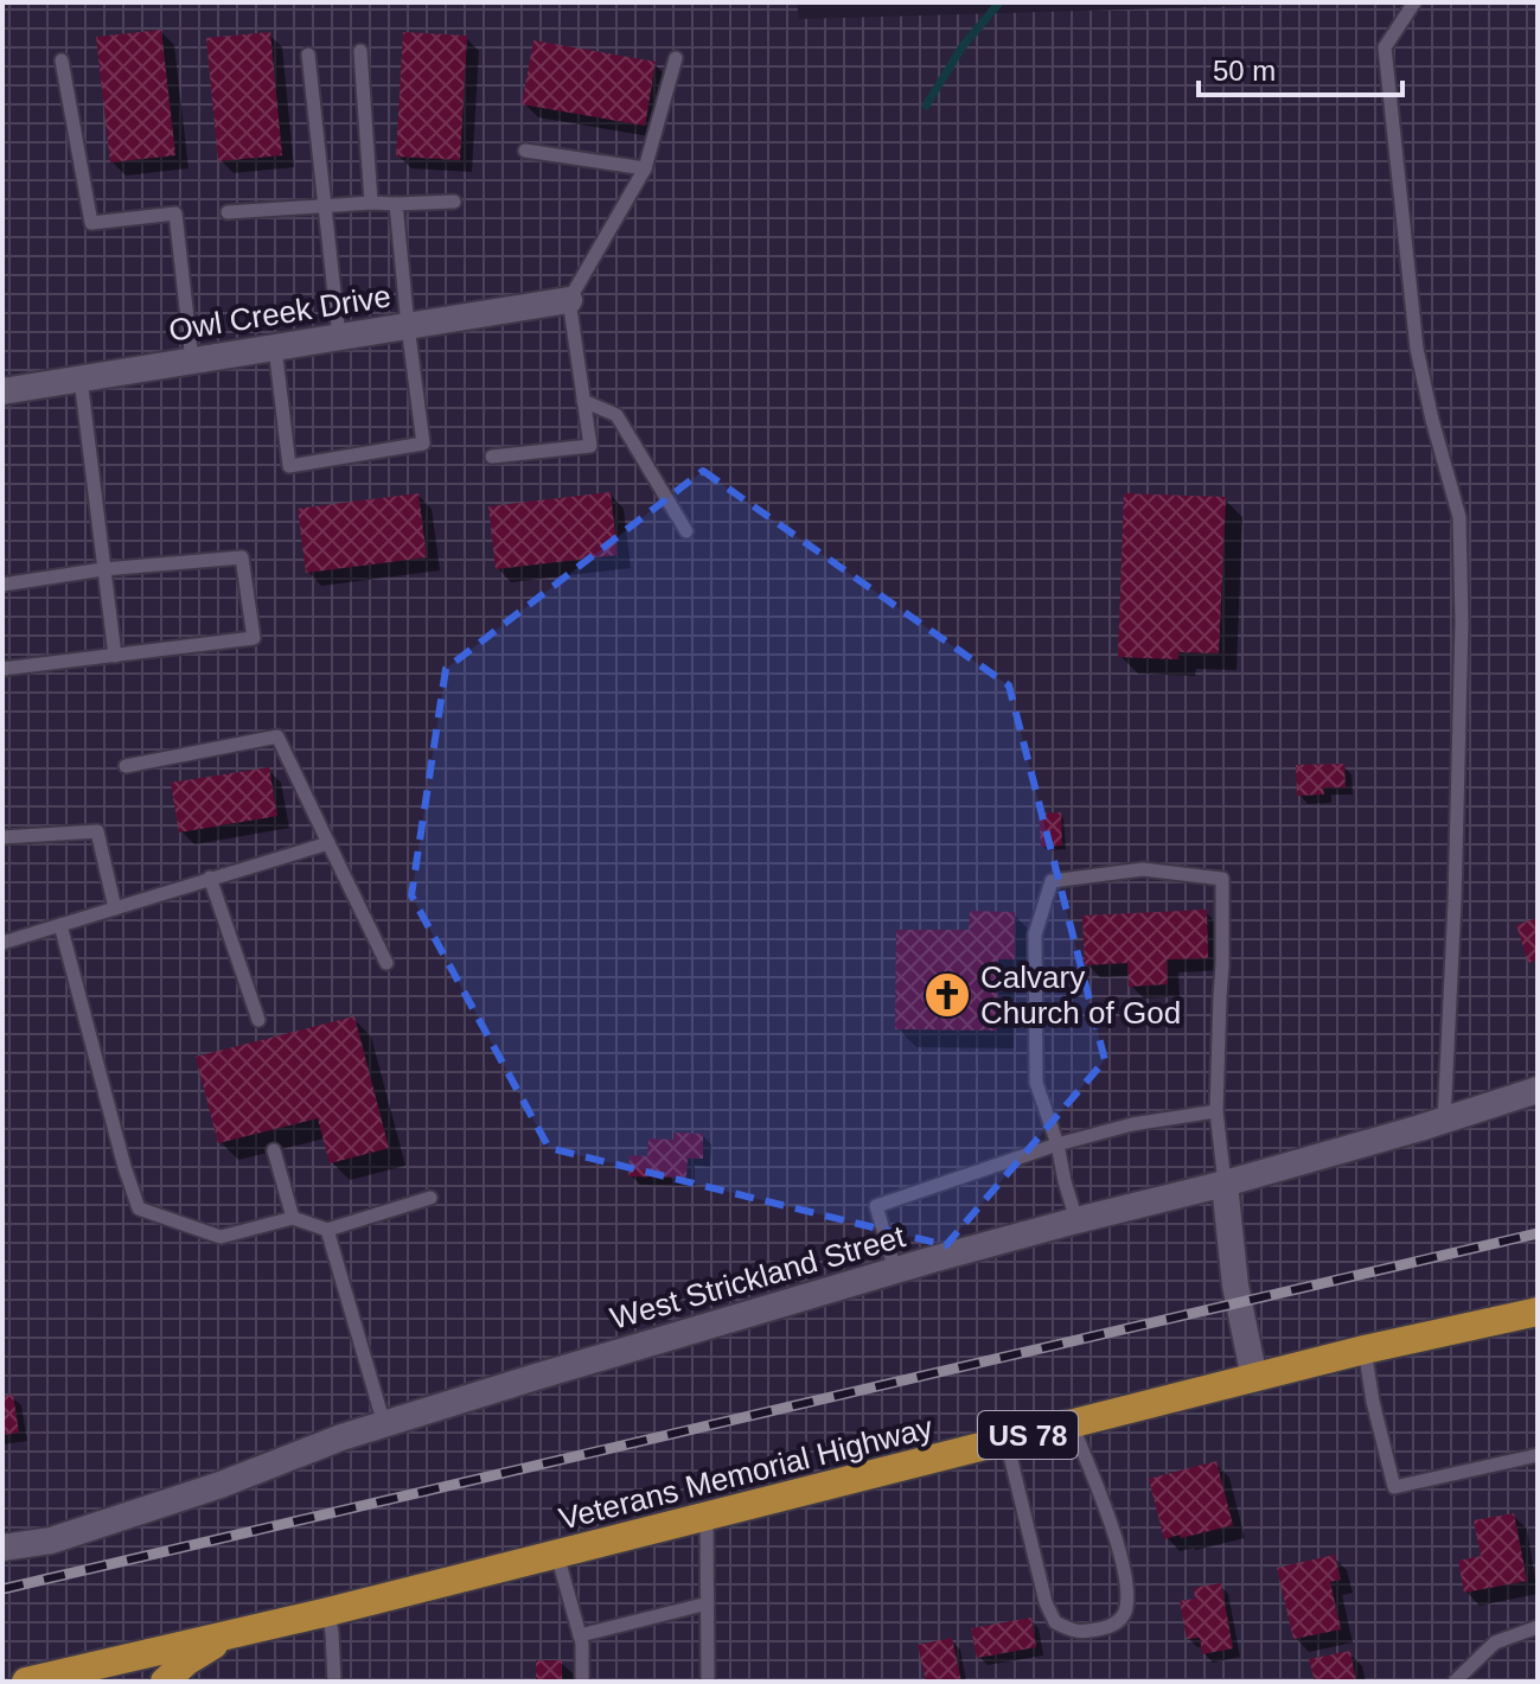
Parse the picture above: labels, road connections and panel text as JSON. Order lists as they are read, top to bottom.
{
  "streets": {
    "main road": ["US 78", "Veterans Memorial Highway"],
    "street": ["Owl Creek Drive", "West Strickland Street"]
  },
  "places": {
    "church": ["Calvary Church of God"]
  },
  "scale_bar": "50 m"
}
